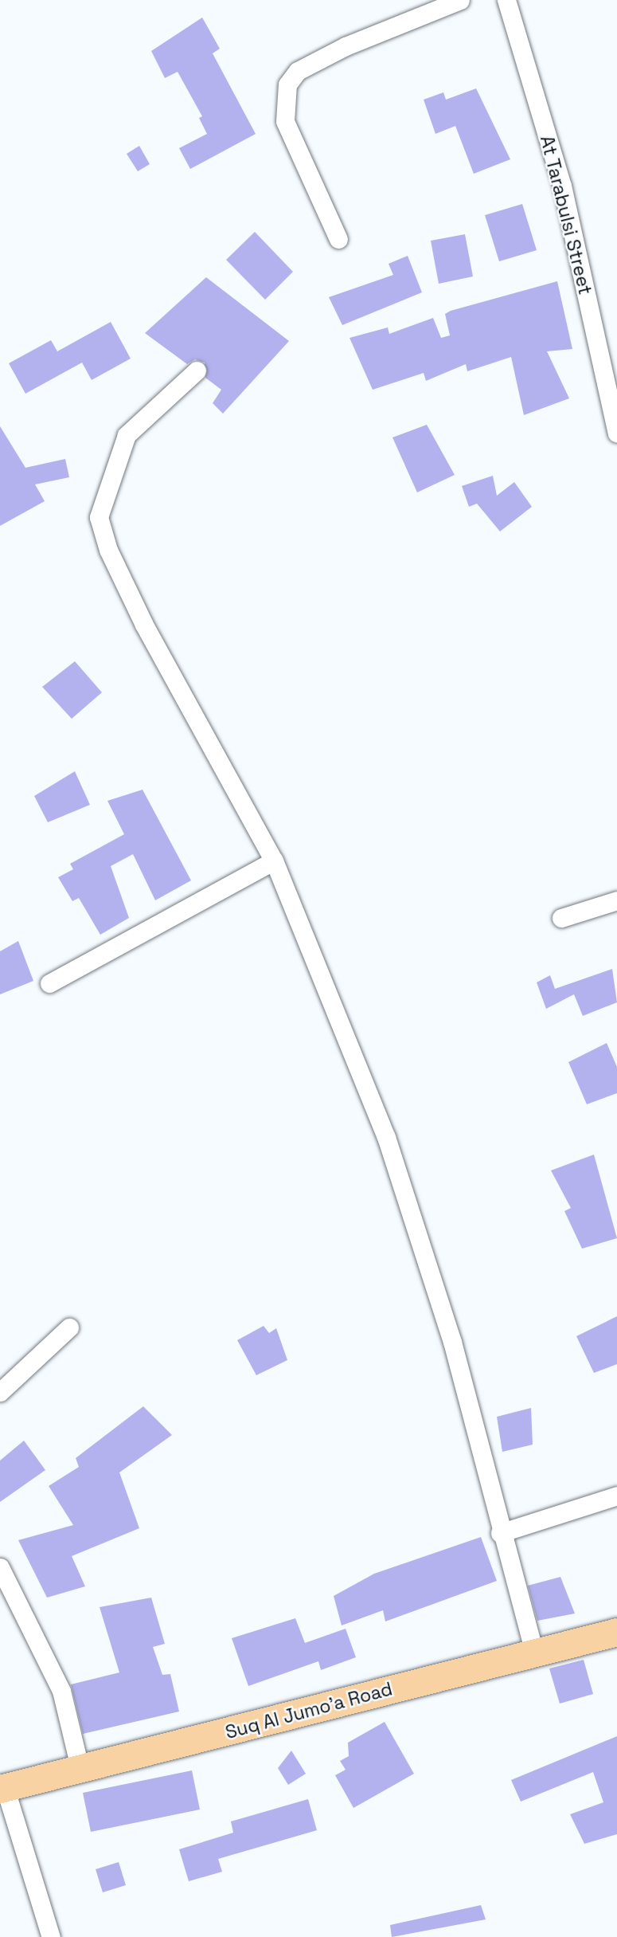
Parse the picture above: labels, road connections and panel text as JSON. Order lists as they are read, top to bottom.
{
  "streets": {
    "main road": ["Suq Al Jumo’a Road"],
    "street": ["At Tarabulsi Street"]
  }
}
